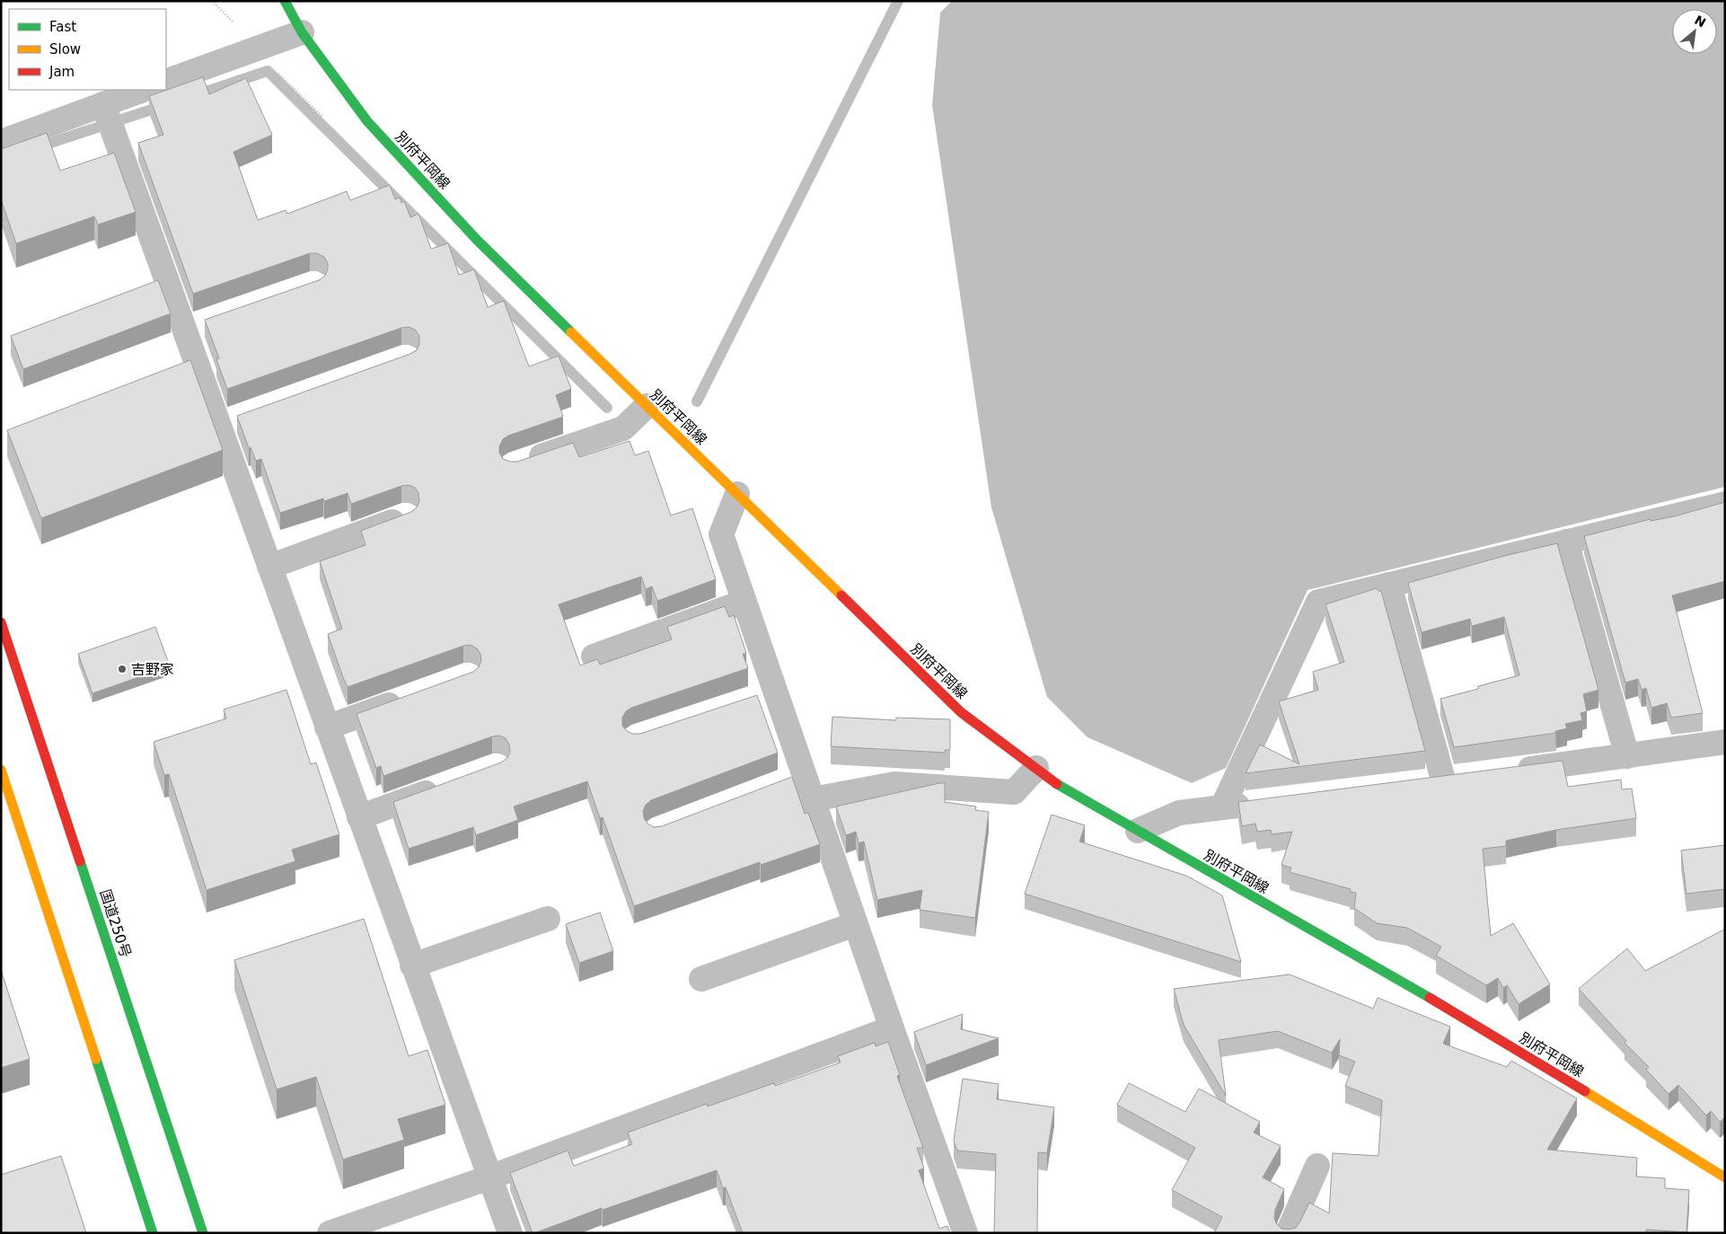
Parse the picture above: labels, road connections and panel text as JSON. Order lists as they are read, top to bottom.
{
  "streets": {
    "main road": ["別府平岡線", "国道250号"]
  },
  "places": ["吉野家"],
  "legend": ["Fast", "Slow", "Jam"],
  "north": "top right"
}
